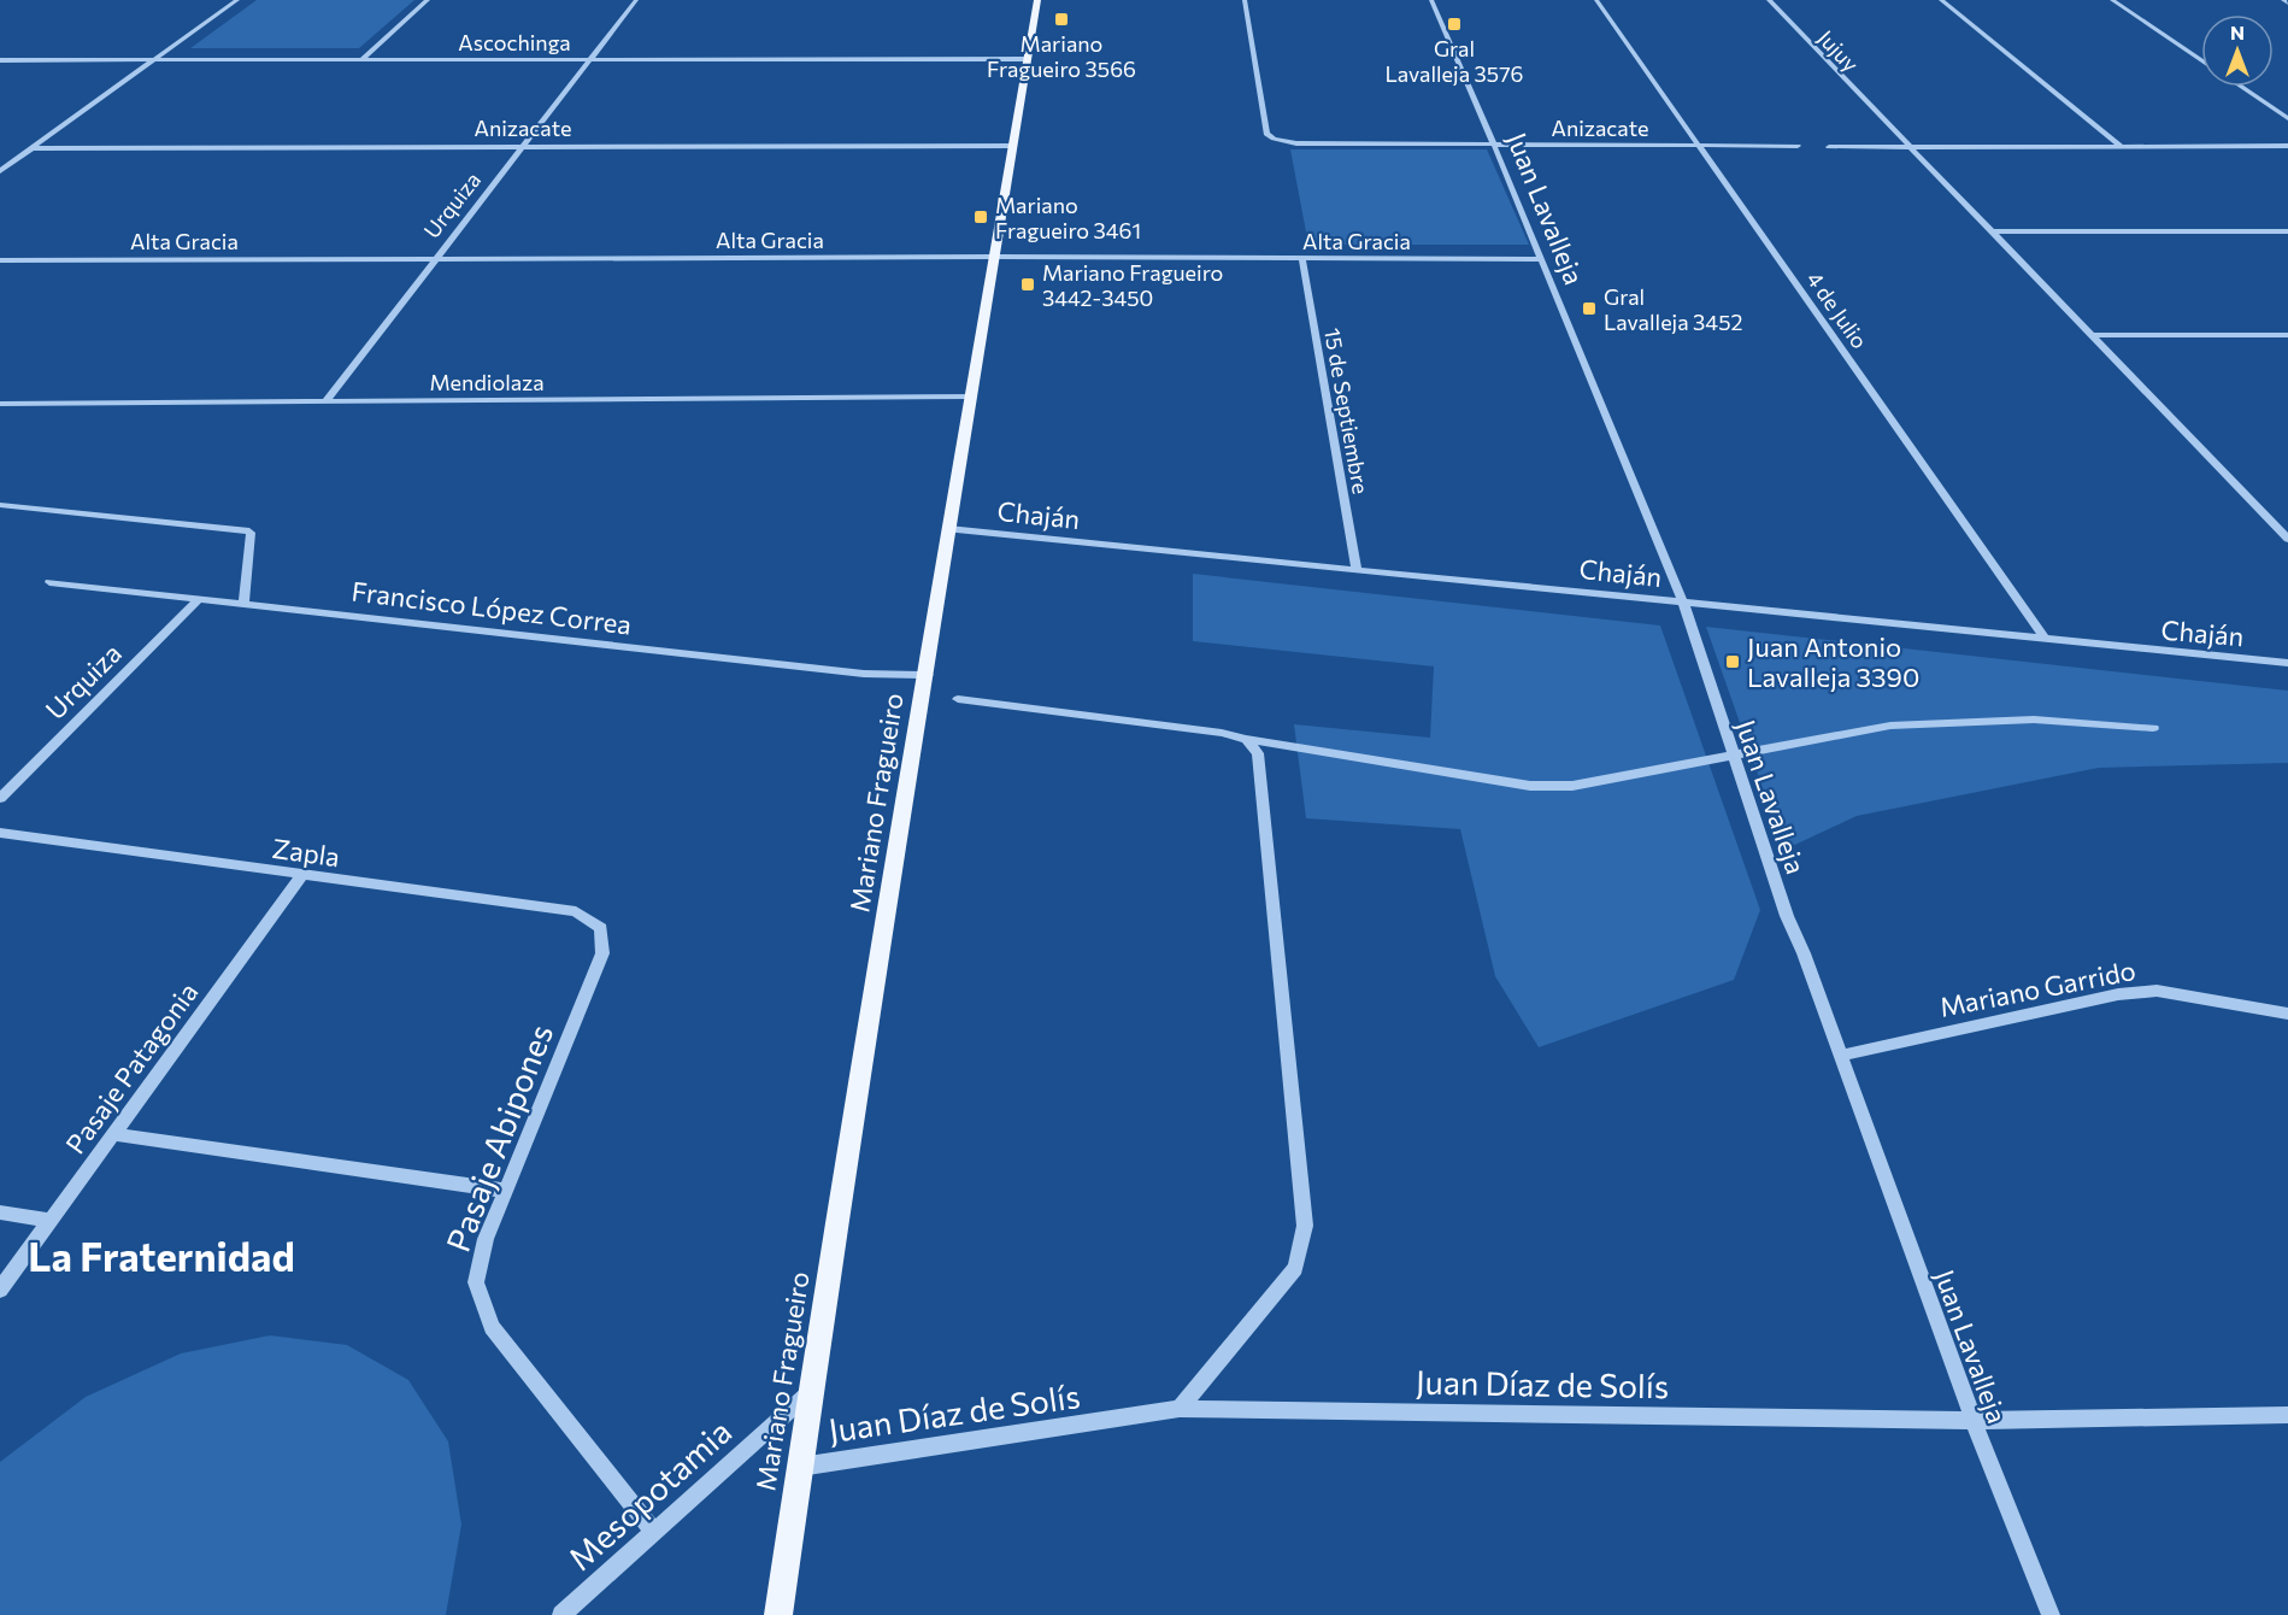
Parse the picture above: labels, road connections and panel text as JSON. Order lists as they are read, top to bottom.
{
  "streets": {
    "main road": ["Mariano Fragueiro"],
    "street": [
      "Ascochinga",
      "Jujuy",
      "Anizacate",
      "Urquiza",
      "Juan Lavalleja",
      "Alta Gracia",
      "4 de Julio",
      "Mendiolaza",
      "15 de Septiembre",
      "Chaján",
      "Francisco López Correa",
      "Zapla",
      "Mariano Garrido",
      "Pasaje Patagonia",
      "Pasaje Abipones",
      "Juan Díaz de Solís",
      "Mesopotamia"
    ]
  },
  "crossings": [
    ["Ascochinga", "Urquiza"],
    ["Ascochinga", "Mariano Fragueiro"],
    ["Anizacate", "Urquiza"],
    ["Anizacate", "Juan Lavalleja"],
    ["Anizacate", "4 de Julio"],
    ["Anizacate", "Mariano Fragueiro"],
    ["Urquiza", "Alta Gracia"],
    ["Urquiza", "Mendiolaza"],
    ["Urquiza", "Francisco López Correa"],
    ["Juan Lavalleja", "Alta Gracia"],
    ["Juan Lavalleja", "Chaján"],
    ["Juan Lavalleja", "Mariano Garrido"],
    ["Juan Lavalleja", "Juan Díaz de Solís"],
    ["Alta Gracia", "15 de Septiembre"],
    ["Alta Gracia", "Mariano Fragueiro"],
    ["4 de Julio", "Chaján"],
    ["Mendiolaza", "Mariano Fragueiro"],
    ["15 de Septiembre", "Chaján"],
    ["Chaján", "Mariano Fragueiro"],
    ["Francisco López Correa", "Mariano Fragueiro"],
    ["Mariano Fragueiro", "Juan Díaz de Solís"],
    ["Mariano Fragueiro", "Mesopotamia"],
    ["Zapla", "Pasaje Patagonia"],
    ["Zapla", "Pasaje Abipones"],
    ["Pasaje Abipones", "Mesopotamia"]
  ],
  "districts": ["La Fraternidad"],
  "places": {
    "transit": [
      "Mariano Fragueiro 3566",
      "Gral Lavalleja 3576",
      "Mariano Fragueiro 3461",
      "Mariano Fragueiro 3442-3450",
      "Gral Lavalleja 3452",
      "Juan Antonio Lavalleja 3390"
    ]
  },
  "north": "top"
}
